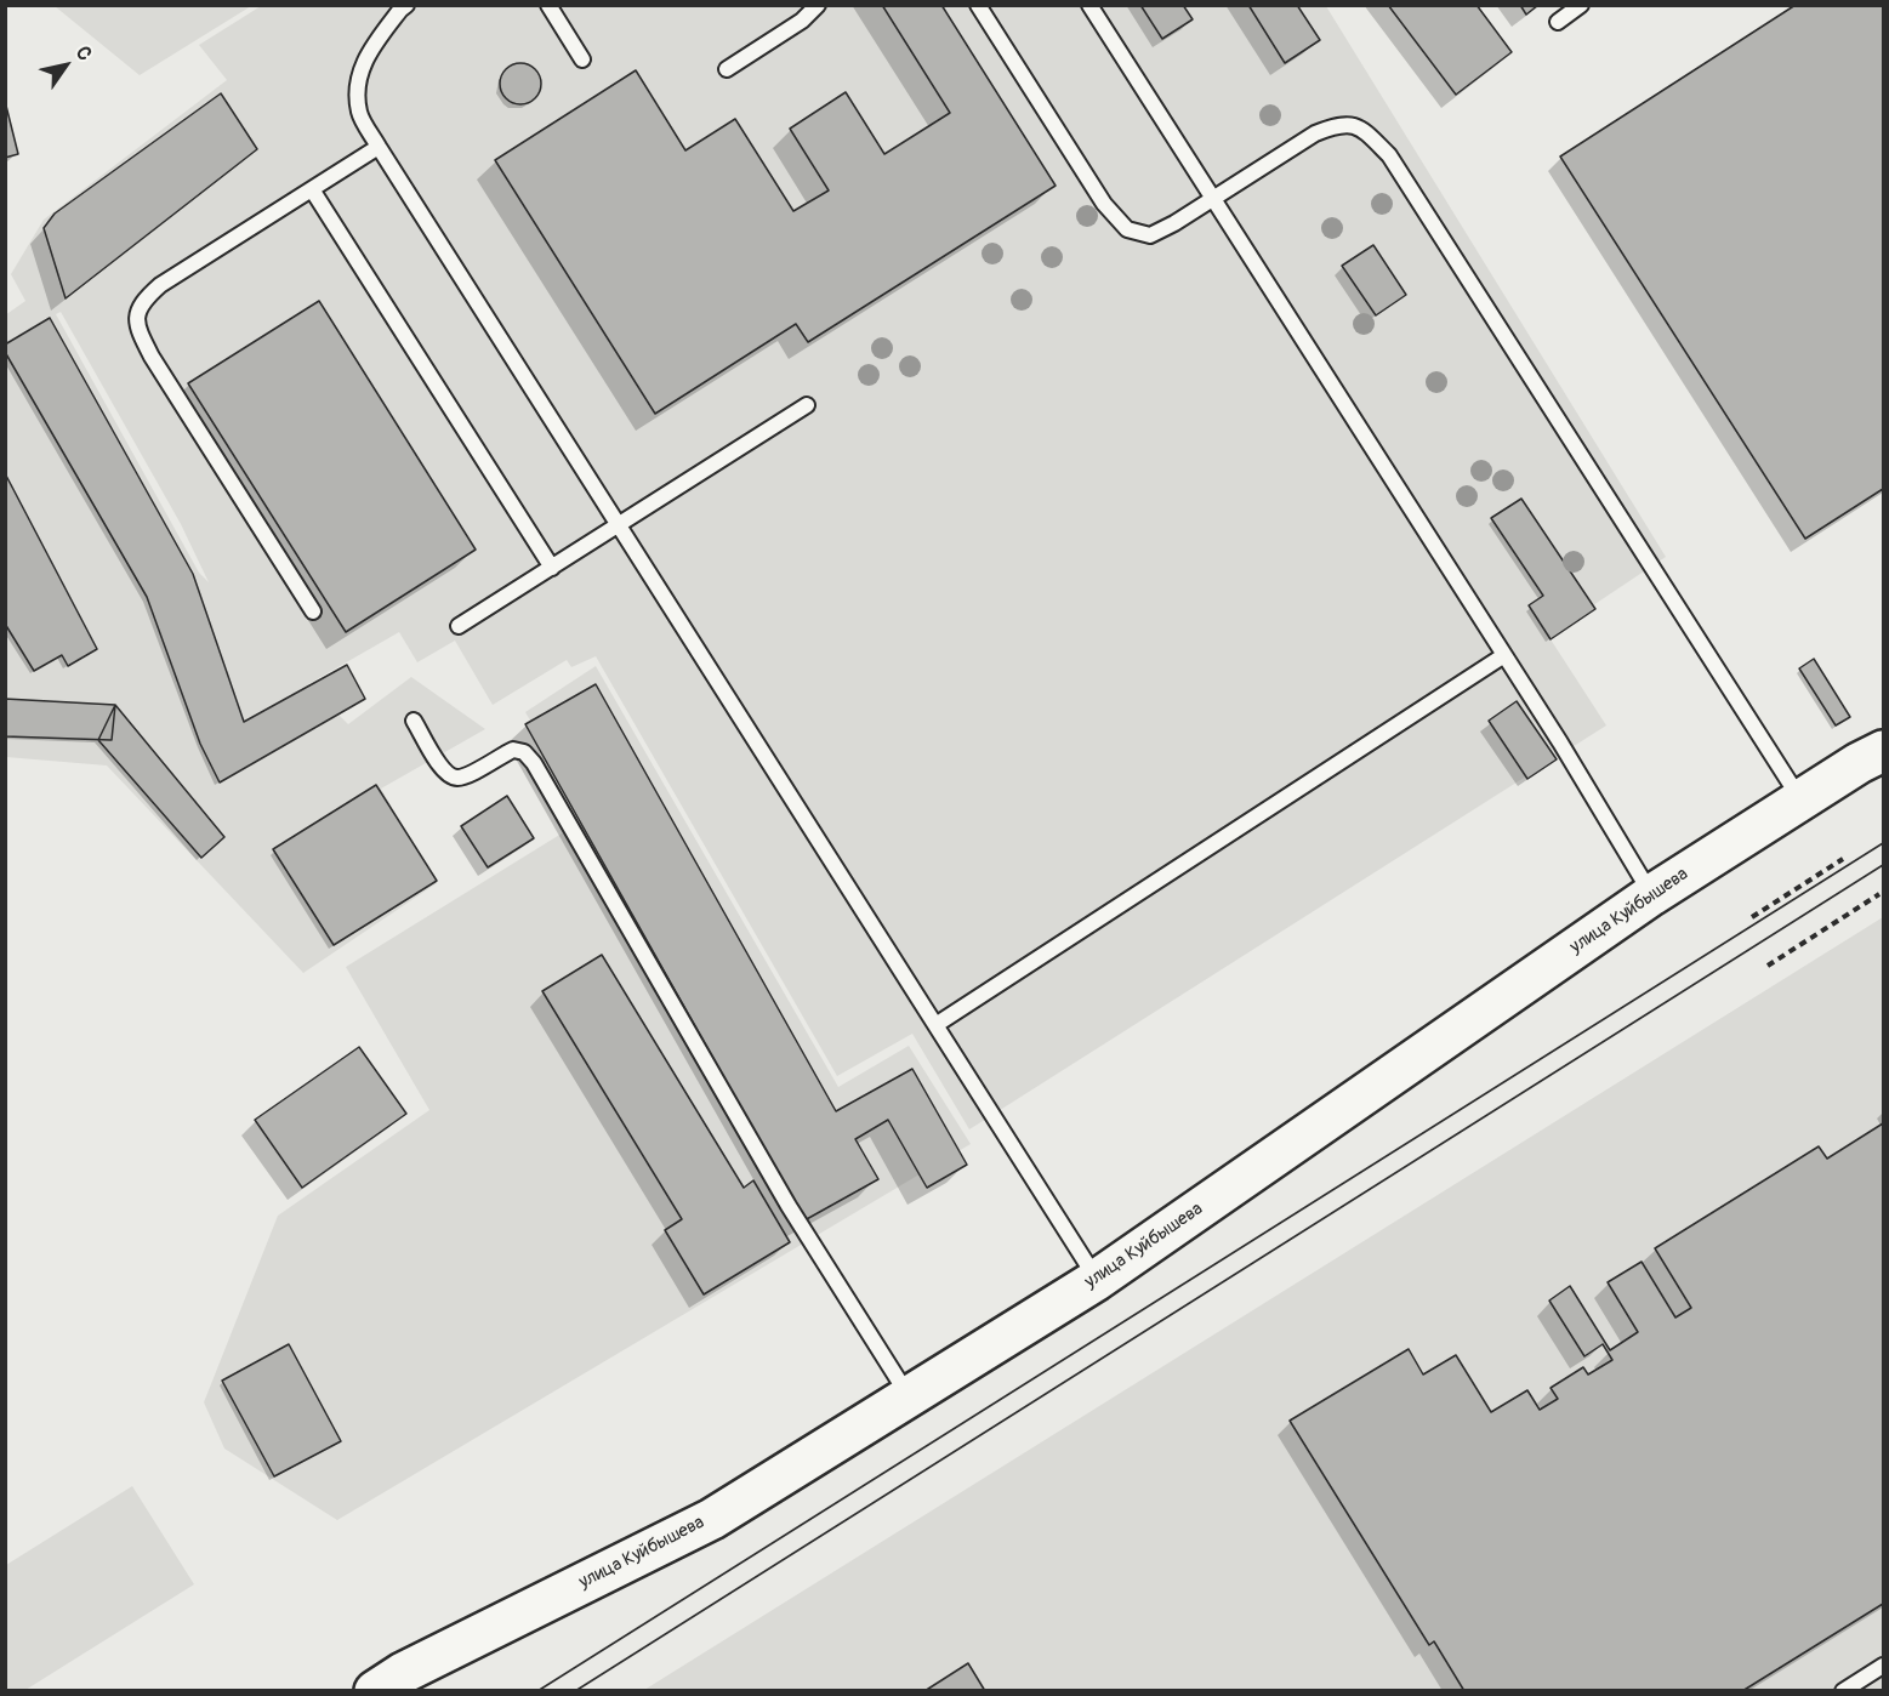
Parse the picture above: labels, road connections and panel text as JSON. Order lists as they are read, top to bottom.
{
  "streets": {
    "main road": ["улица Куйбышева"]
  },
  "north": "top right"
}
